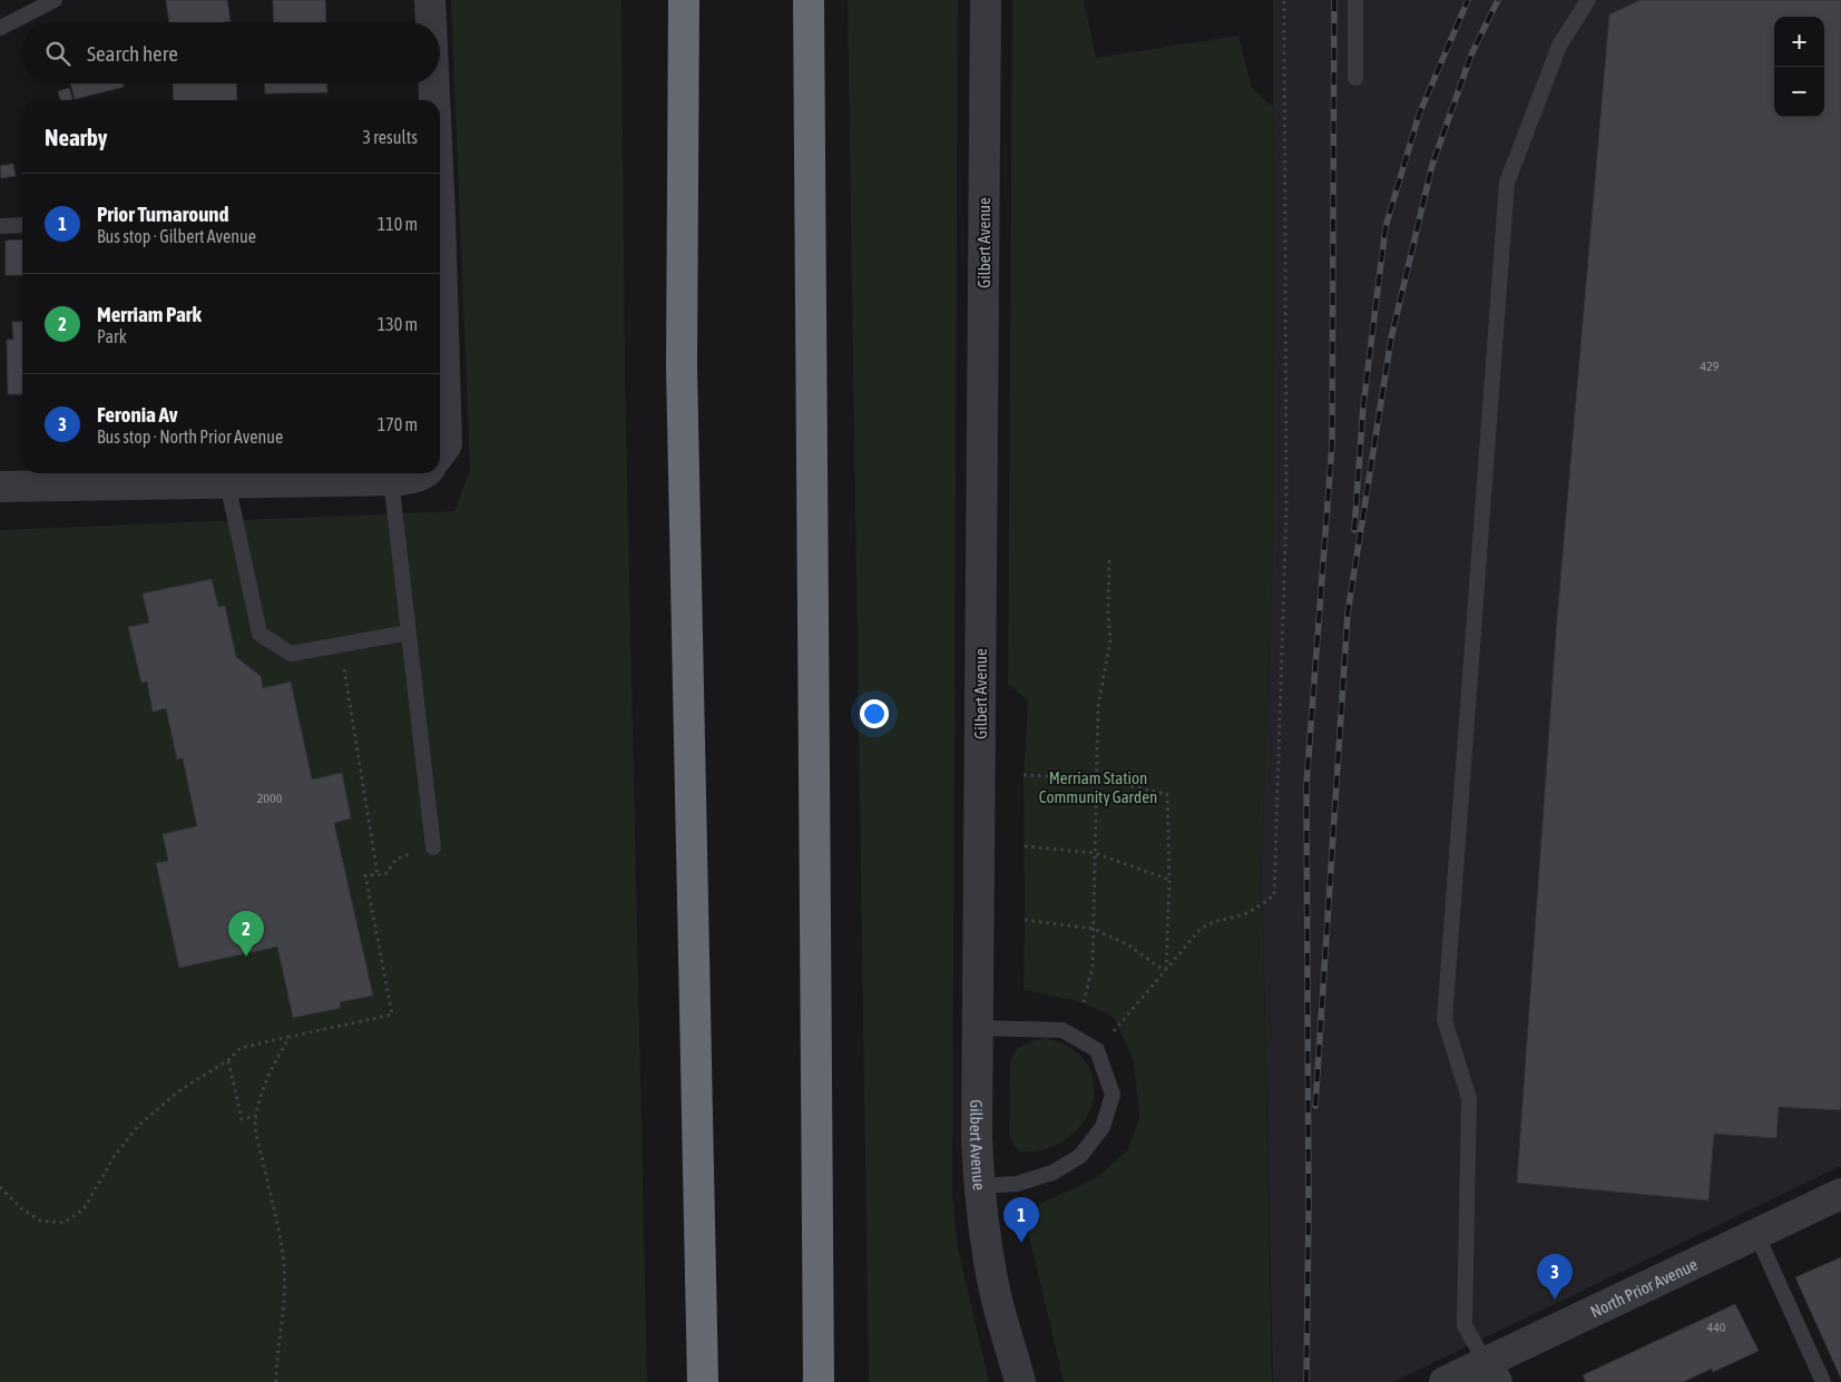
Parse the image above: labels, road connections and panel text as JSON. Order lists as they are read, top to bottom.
{
  "streets": {
    "street": ["Gilbert Avenue", "North Prior Avenue"]
  },
  "parks": ["Merriam Station Community Garden"],
  "house_numbers": ["429", "2000", "440"],
  "page": {
    "map_buttons": ["+", "−"],
    "search": "Search here",
    "heading": ["Nearby", "3 results"],
    "list": [
      {
        "mark": "1",
        "name": "Prior Turnaround",
        "note": "Bus stop · Gilbert Avenue",
        "value": "110 m"
      },
      {
        "mark": "2",
        "name": "Merriam Park",
        "note": "Park",
        "value": "130 m"
      },
      {
        "mark": "3",
        "name": "Feronia Av",
        "note": "Bus stop · North Prior Avenue",
        "value": "170 m"
      }
    ],
    "pins": ["2", "1", "3"]
  }
}
